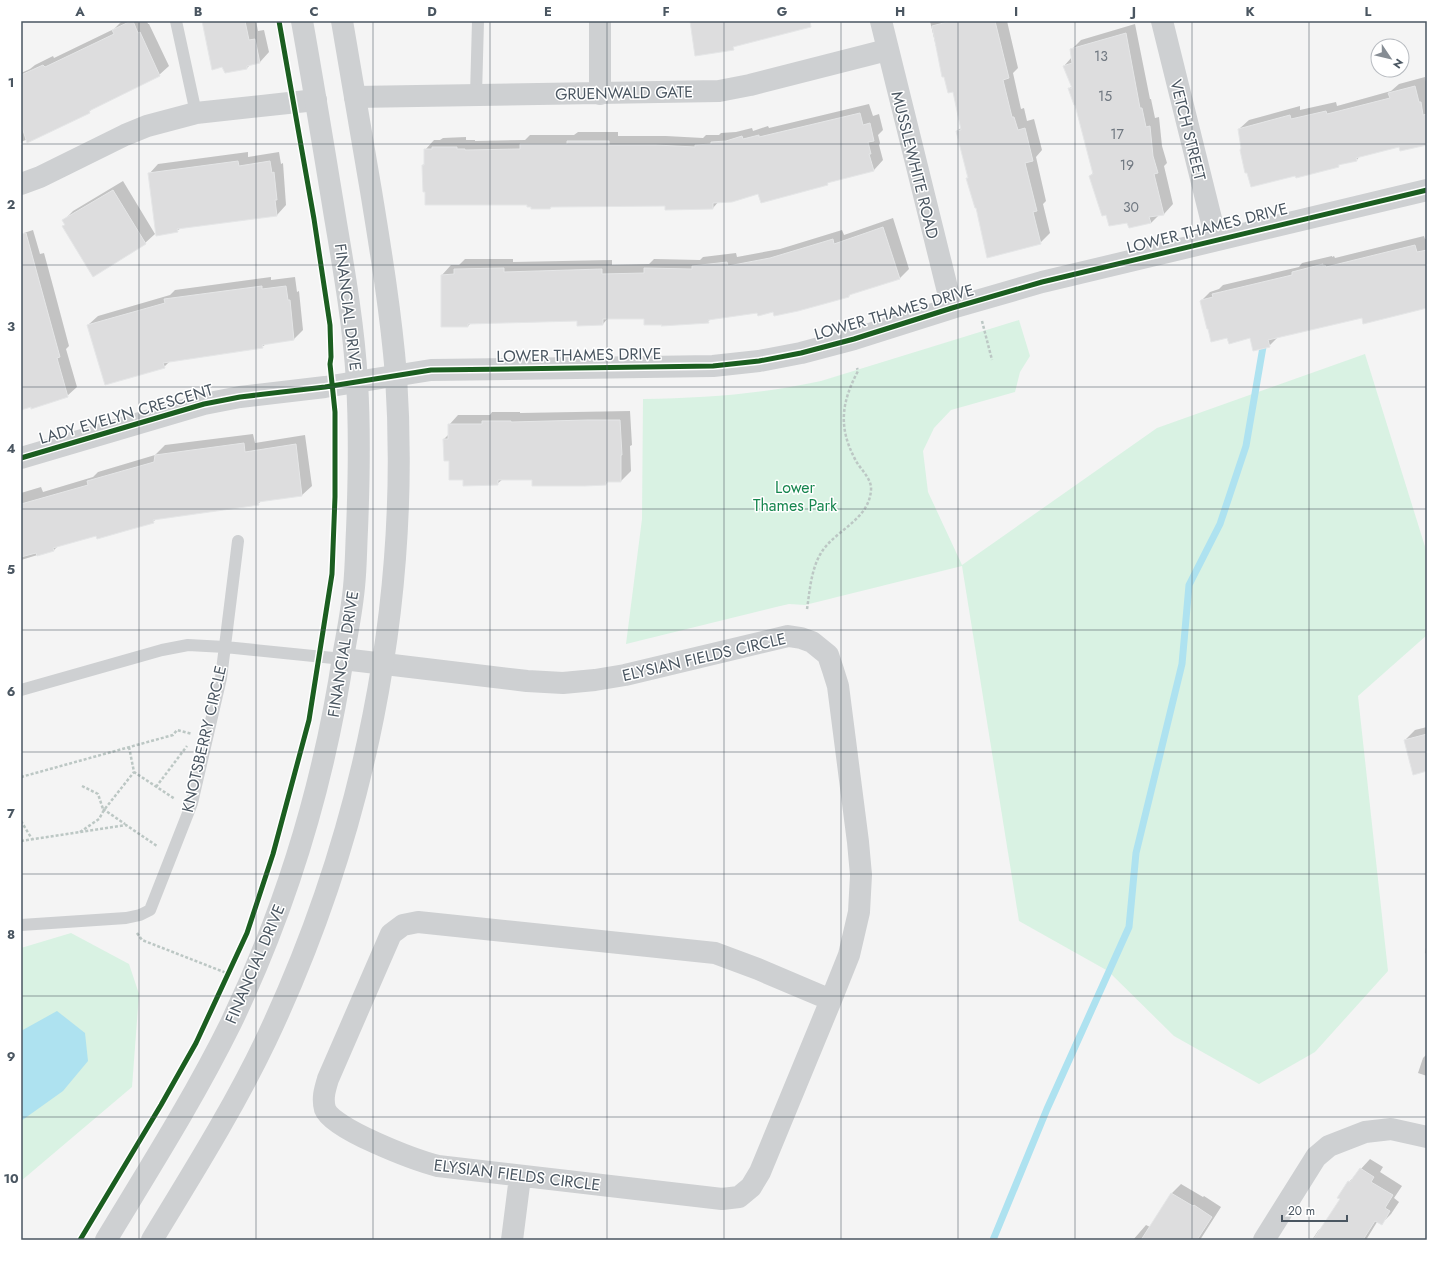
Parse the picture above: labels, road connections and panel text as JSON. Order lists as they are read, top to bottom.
{
  "streets": {
    "street": [
      "GRUENWALD GATE",
      "VETCH STREET",
      "MUSSLEWHITE ROAD",
      "LOWER THAMES DRIVE",
      "FINANCIAL DRIVE",
      "LADY EVELYN CRESCENT",
      "ELYSIAN FIELDS CIRCLE"
    ],
    "lane": ["KNOTSBERRY CIRCLE"]
  },
  "crossings": [
    ["GRUENWALD GATE", "MUSSLEWHITE ROAD"],
    ["VETCH STREET", "LOWER THAMES DRIVE"],
    ["MUSSLEWHITE ROAD", "LOWER THAMES DRIVE"],
    ["LOWER THAMES DRIVE", "FINANCIAL DRIVE"],
    ["LOWER THAMES DRIVE", "LADY EVELYN CRESCENT"],
    ["FINANCIAL DRIVE", "LADY EVELYN CRESCENT"],
    ["FINANCIAL DRIVE", "ELYSIAN FIELDS CIRCLE"],
    ["FINANCIAL DRIVE", "KNOTSBERRY CIRCLE"],
    ["ELYSIAN FIELDS CIRCLE", "KNOTSBERRY CIRCLE"]
  ],
  "parks": ["Lower Thames Park"],
  "house_numbers": [
    "13",
    "15",
    "17",
    "19",
    "30"
  ],
  "scale_bar": "20 m",
  "north": "bottom right",
  "grid": {
    "columns": [
      "A",
      "B",
      "C",
      "D",
      "E",
      "F",
      "G",
      "H",
      "I",
      "J",
      "K",
      "L"
    ],
    "rows": [
      "1",
      "2",
      "3",
      "4",
      "5",
      "6",
      "7",
      "8",
      "9",
      "10"
    ]
  }
}
